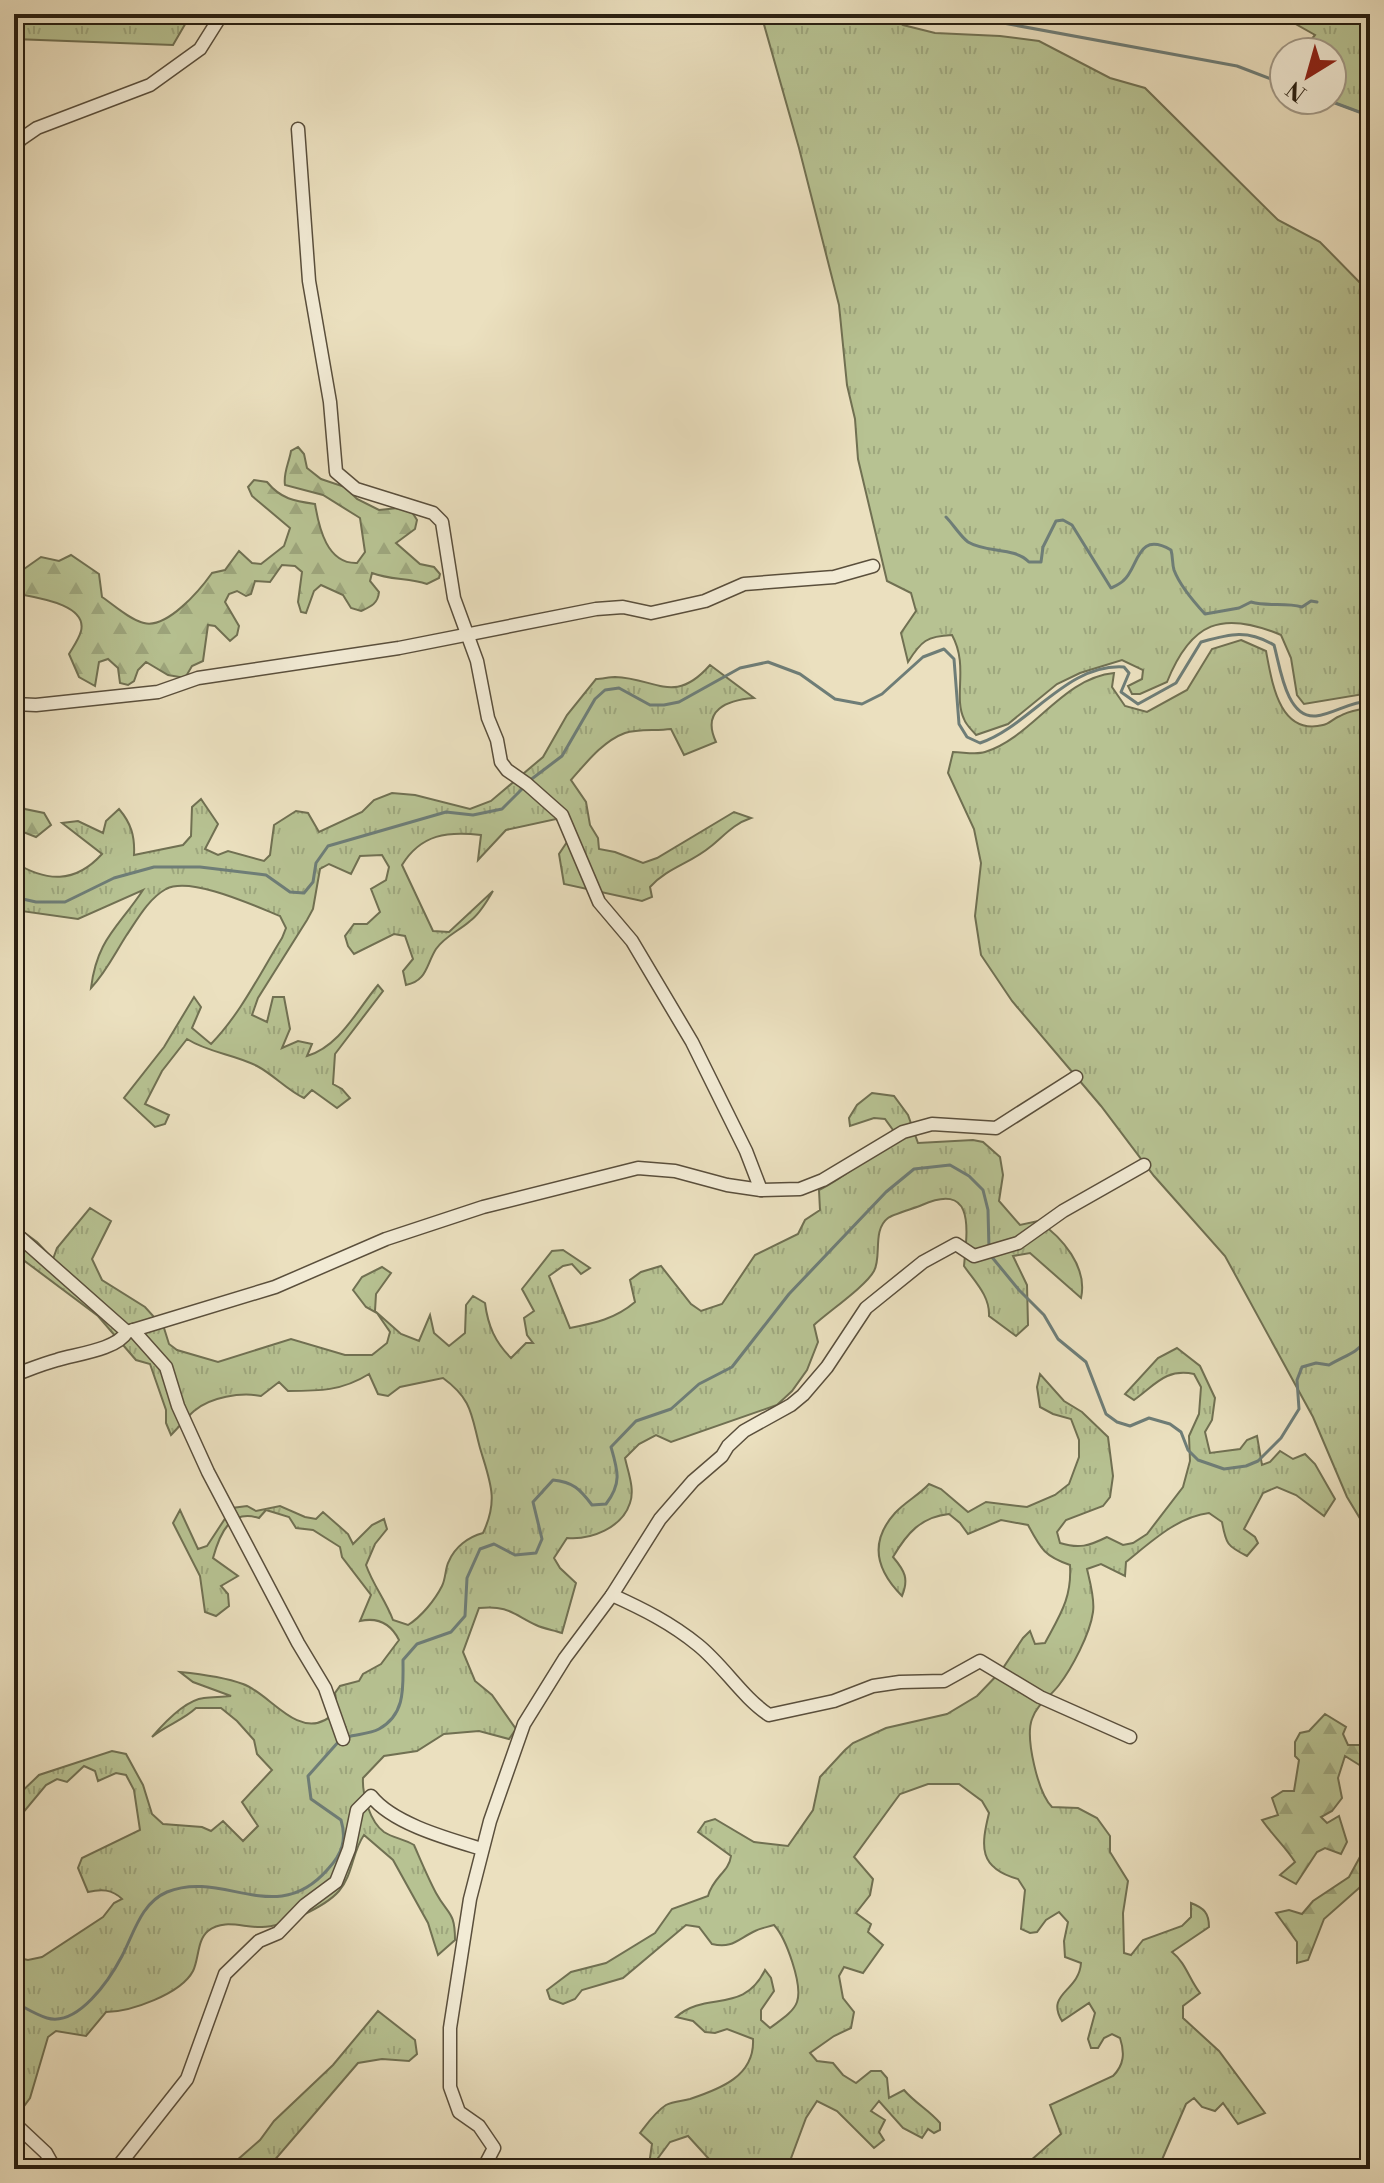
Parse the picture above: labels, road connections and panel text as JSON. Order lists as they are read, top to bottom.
{
  "north": "bottom left"
}
